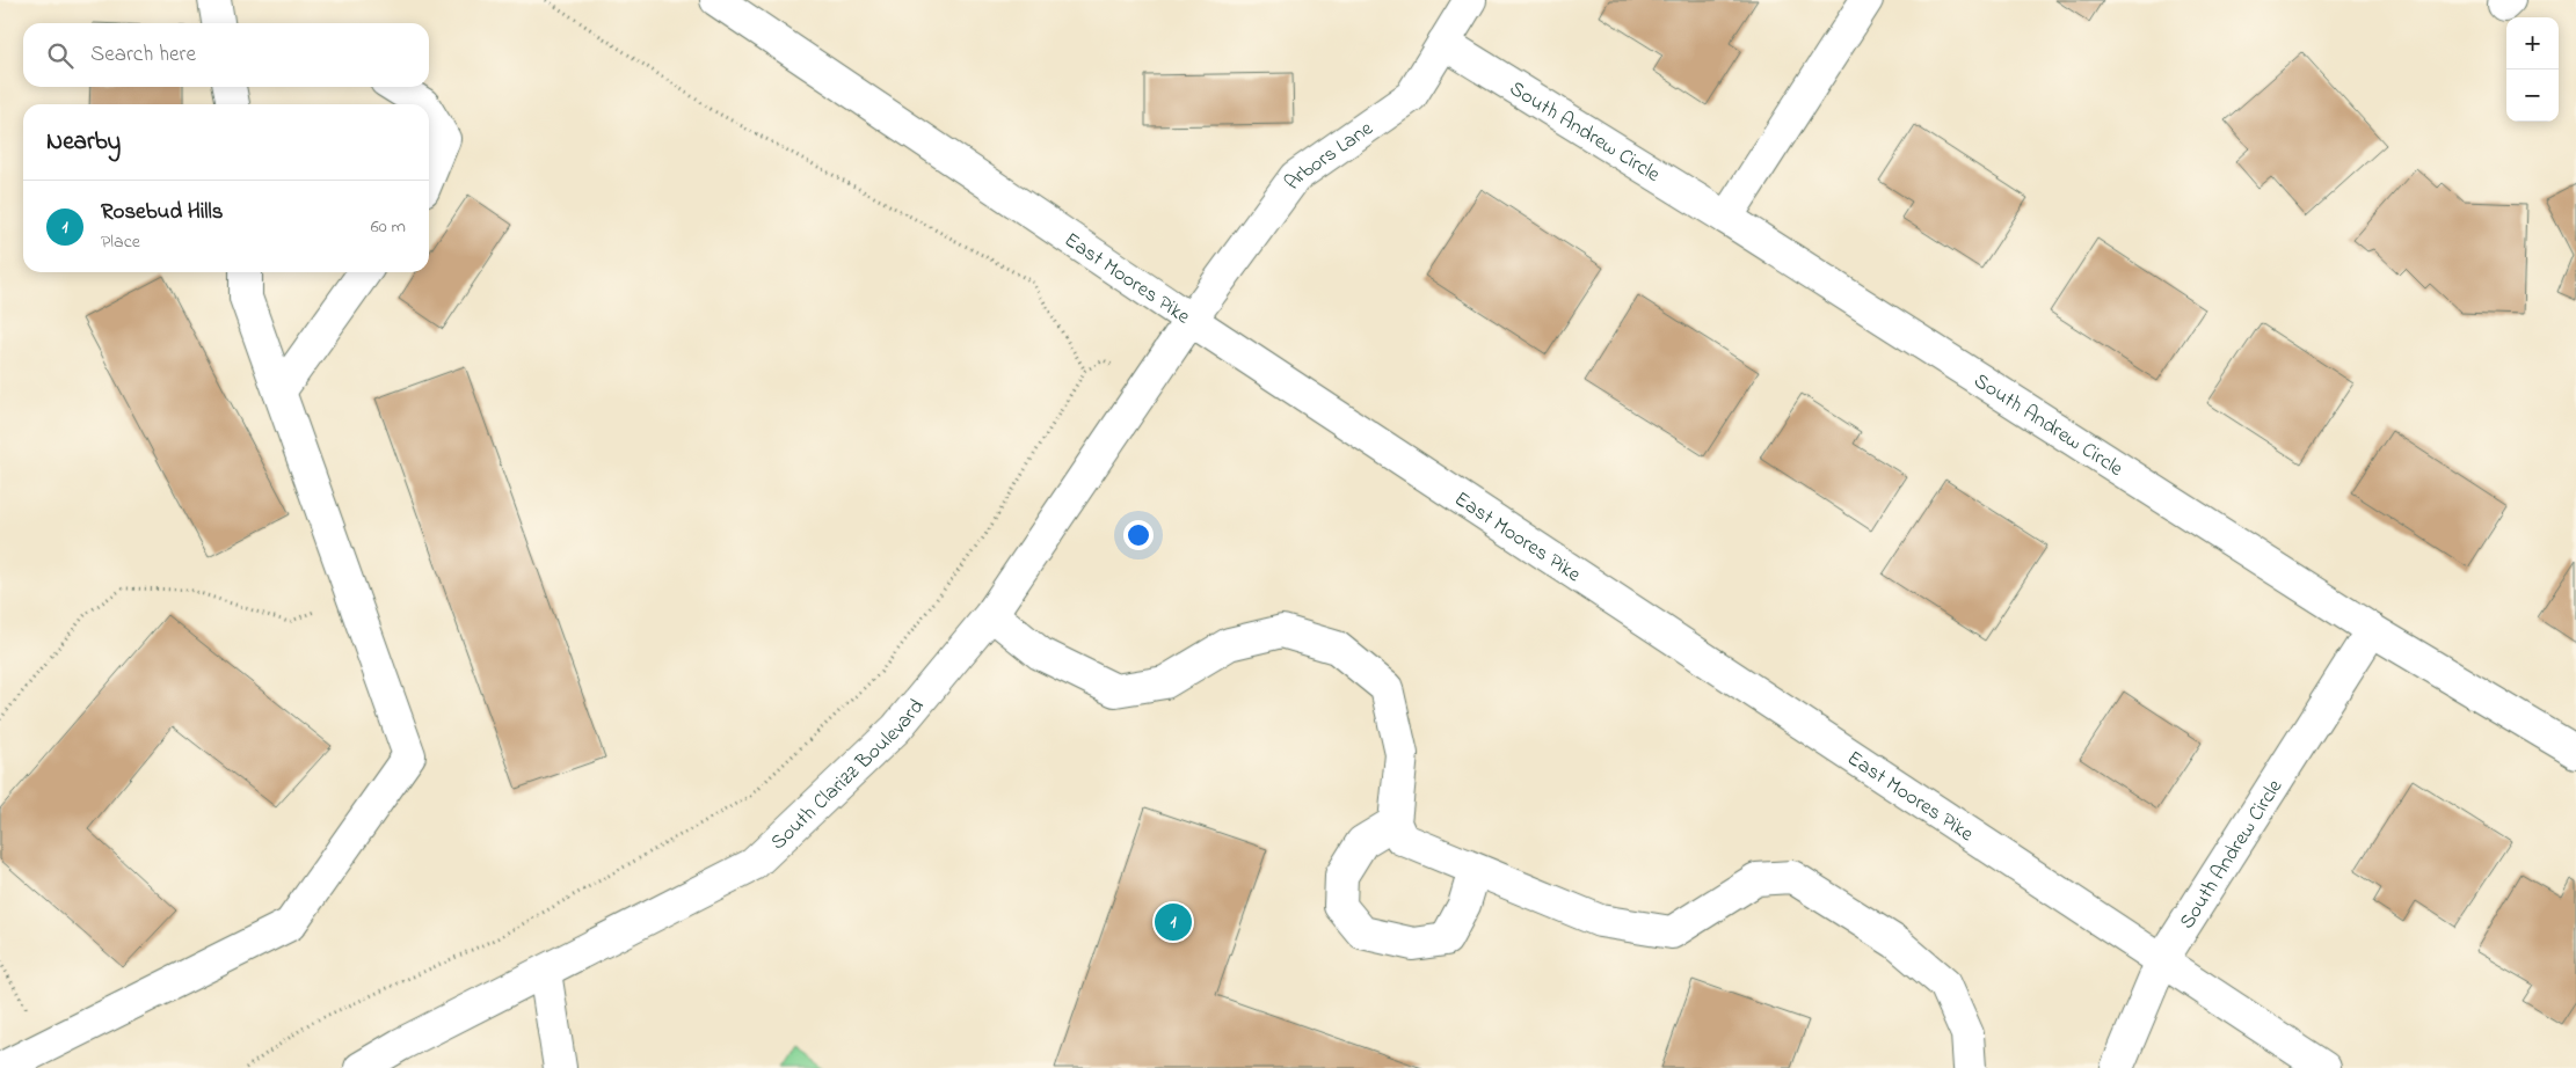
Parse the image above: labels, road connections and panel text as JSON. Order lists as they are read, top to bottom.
{
  "streets": {
    "street": [
      "South Andrew Circle",
      "Arbors Lane",
      "East Moores Pike",
      "South Clarizz Boulevard"
    ]
  },
  "crossings": [
    ["South Andrew Circle", "Arbors Lane"],
    ["South Andrew Circle", "East Moores Pike"],
    ["Arbors Lane", "East Moores Pike"],
    ["Arbors Lane", "South Clarizz Boulevard"],
    ["East Moores Pike", "South Clarizz Boulevard"]
  ],
  "page": {
    "map_buttons": ["+", "−"],
    "search": "Search here",
    "heading": "Nearby",
    "list": [
      {
        "mark": "1",
        "name": "Rosebud Hills",
        "note": "Place",
        "value": "60 m"
      }
    ],
    "pins": "1"
  }
}
